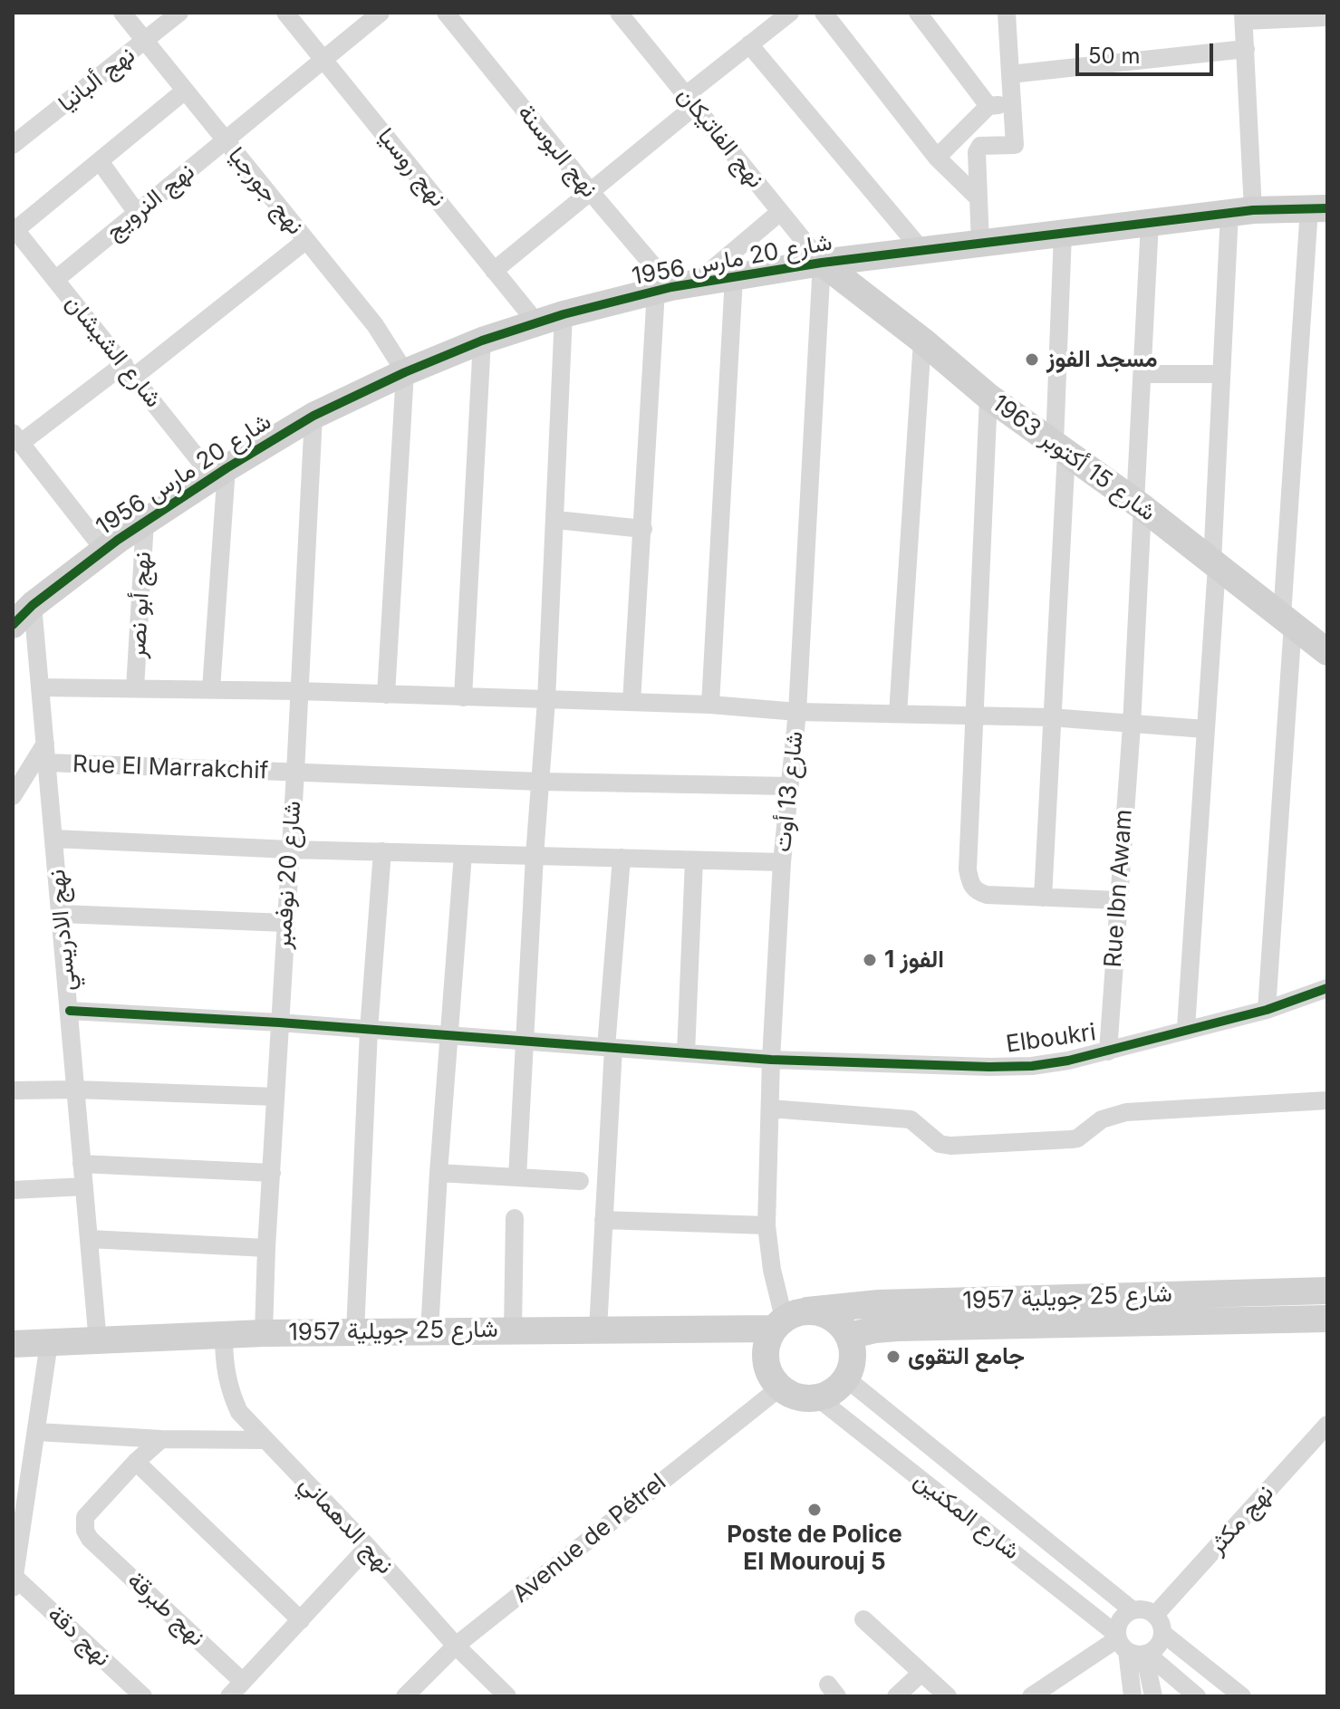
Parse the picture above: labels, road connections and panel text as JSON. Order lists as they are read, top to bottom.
{
  "streets": {
    "street": [
      "نهج ألبانيا",
      "نهج الفاتيكان",
      "نهج البوسنة",
      "نهج روسيا",
      "نهج جورجيا",
      "نهج النرويج",
      "شارع 20 مارس 1956",
      "شارع الشيشان",
      "شارع 15 أكتوبر 1963",
      "نهج أبو نصر",
      "Rue El Marrakchif",
      "شارع 13 أوت",
      "شارع 20 نوفمبر",
      "Rue Ibn Awam",
      "نهج الادريسي",
      "Elboukri",
      "شارع 25 جويلية 1957",
      "شارع المكنين",
      "نهج مكثر",
      "نهج الدهماني",
      "Avenue de Pétrel",
      "نهج طبرقة",
      "نهج دقة"
    ]
  },
  "crossings": [
    ["نهج ألبانيا", "نهج جورجيا"],
    ["نهج الفاتيكان", "شارع 20 مارس 1956"],
    ["نهج الفاتيكان", "شارع 15 أكتوبر 1963"],
    ["نهج الفاتيكان", "شارع 13 أوت"],
    ["نهج البوسنة", "شارع 20 مارس 1956"],
    ["نهج روسيا", "نهج النرويج"],
    ["نهج روسيا", "شارع 20 مارس 1956"],
    ["نهج جورجيا", "نهج النرويج"],
    ["نهج جورجيا", "شارع 20 مارس 1956"],
    ["نهج النرويج", "شارع الشيشان"],
    ["شارع 20 مارس 1956", "شارع الشيشان"],
    ["شارع 20 مارس 1956", "شارع 15 أكتوبر 1963"],
    ["شارع 20 مارس 1956", "نهج أبو نصر"],
    ["شارع 20 مارس 1956", "شارع 13 أوت"],
    ["شارع 20 مارس 1956", "شارع 20 نوفمبر"],
    ["شارع 20 مارس 1956", "Rue Ibn Awam"],
    ["شارع 20 مارس 1956", "نهج الادريسي"],
    ["شارع 15 أكتوبر 1963", "شارع 13 أوت"],
    ["شارع 15 أكتوبر 1963", "Rue Ibn Awam"],
    ["Rue El Marrakchif", "شارع 13 أوت"],
    ["Rue El Marrakchif", "شارع 20 نوفمبر"],
    ["Rue El Marrakchif", "نهج الادريسي"],
    ["شارع 13 أوت", "Elboukri"],
    ["شارع 13 أوت", "شارع 25 جويلية 1957"],
    ["شارع 13 أوت", "شارع المكنين"],
    ["شارع 13 أوت", "Avenue de Pétrel"],
    ["شارع 20 نوفمبر", "Elboukri"],
    ["شارع 20 نوفمبر", "شارع 25 جويلية 1957"],
    ["Rue Ibn Awam", "Elboukri"],
    ["نهج الادريسي", "Elboukri"],
    ["نهج الادريسي", "شارع 25 جويلية 1957"],
    ["شارع 25 جويلية 1957", "شارع المكنين"],
    ["شارع 25 جويلية 1957", "نهج الدهماني"],
    ["شارع 25 جويلية 1957", "Avenue de Pétrel"],
    ["شارع المكنين", "نهج مكثر"],
    ["شارع المكنين", "Avenue de Pétrel"],
    ["نهج الدهماني", "Avenue de Pétrel"]
  ],
  "places": [
    "مسجد الفوز",
    "الفوز 1",
    "جامع التقوى",
    "Poste de Police El Mourouj 5"
  ],
  "scale_bar": "50 m"
}
